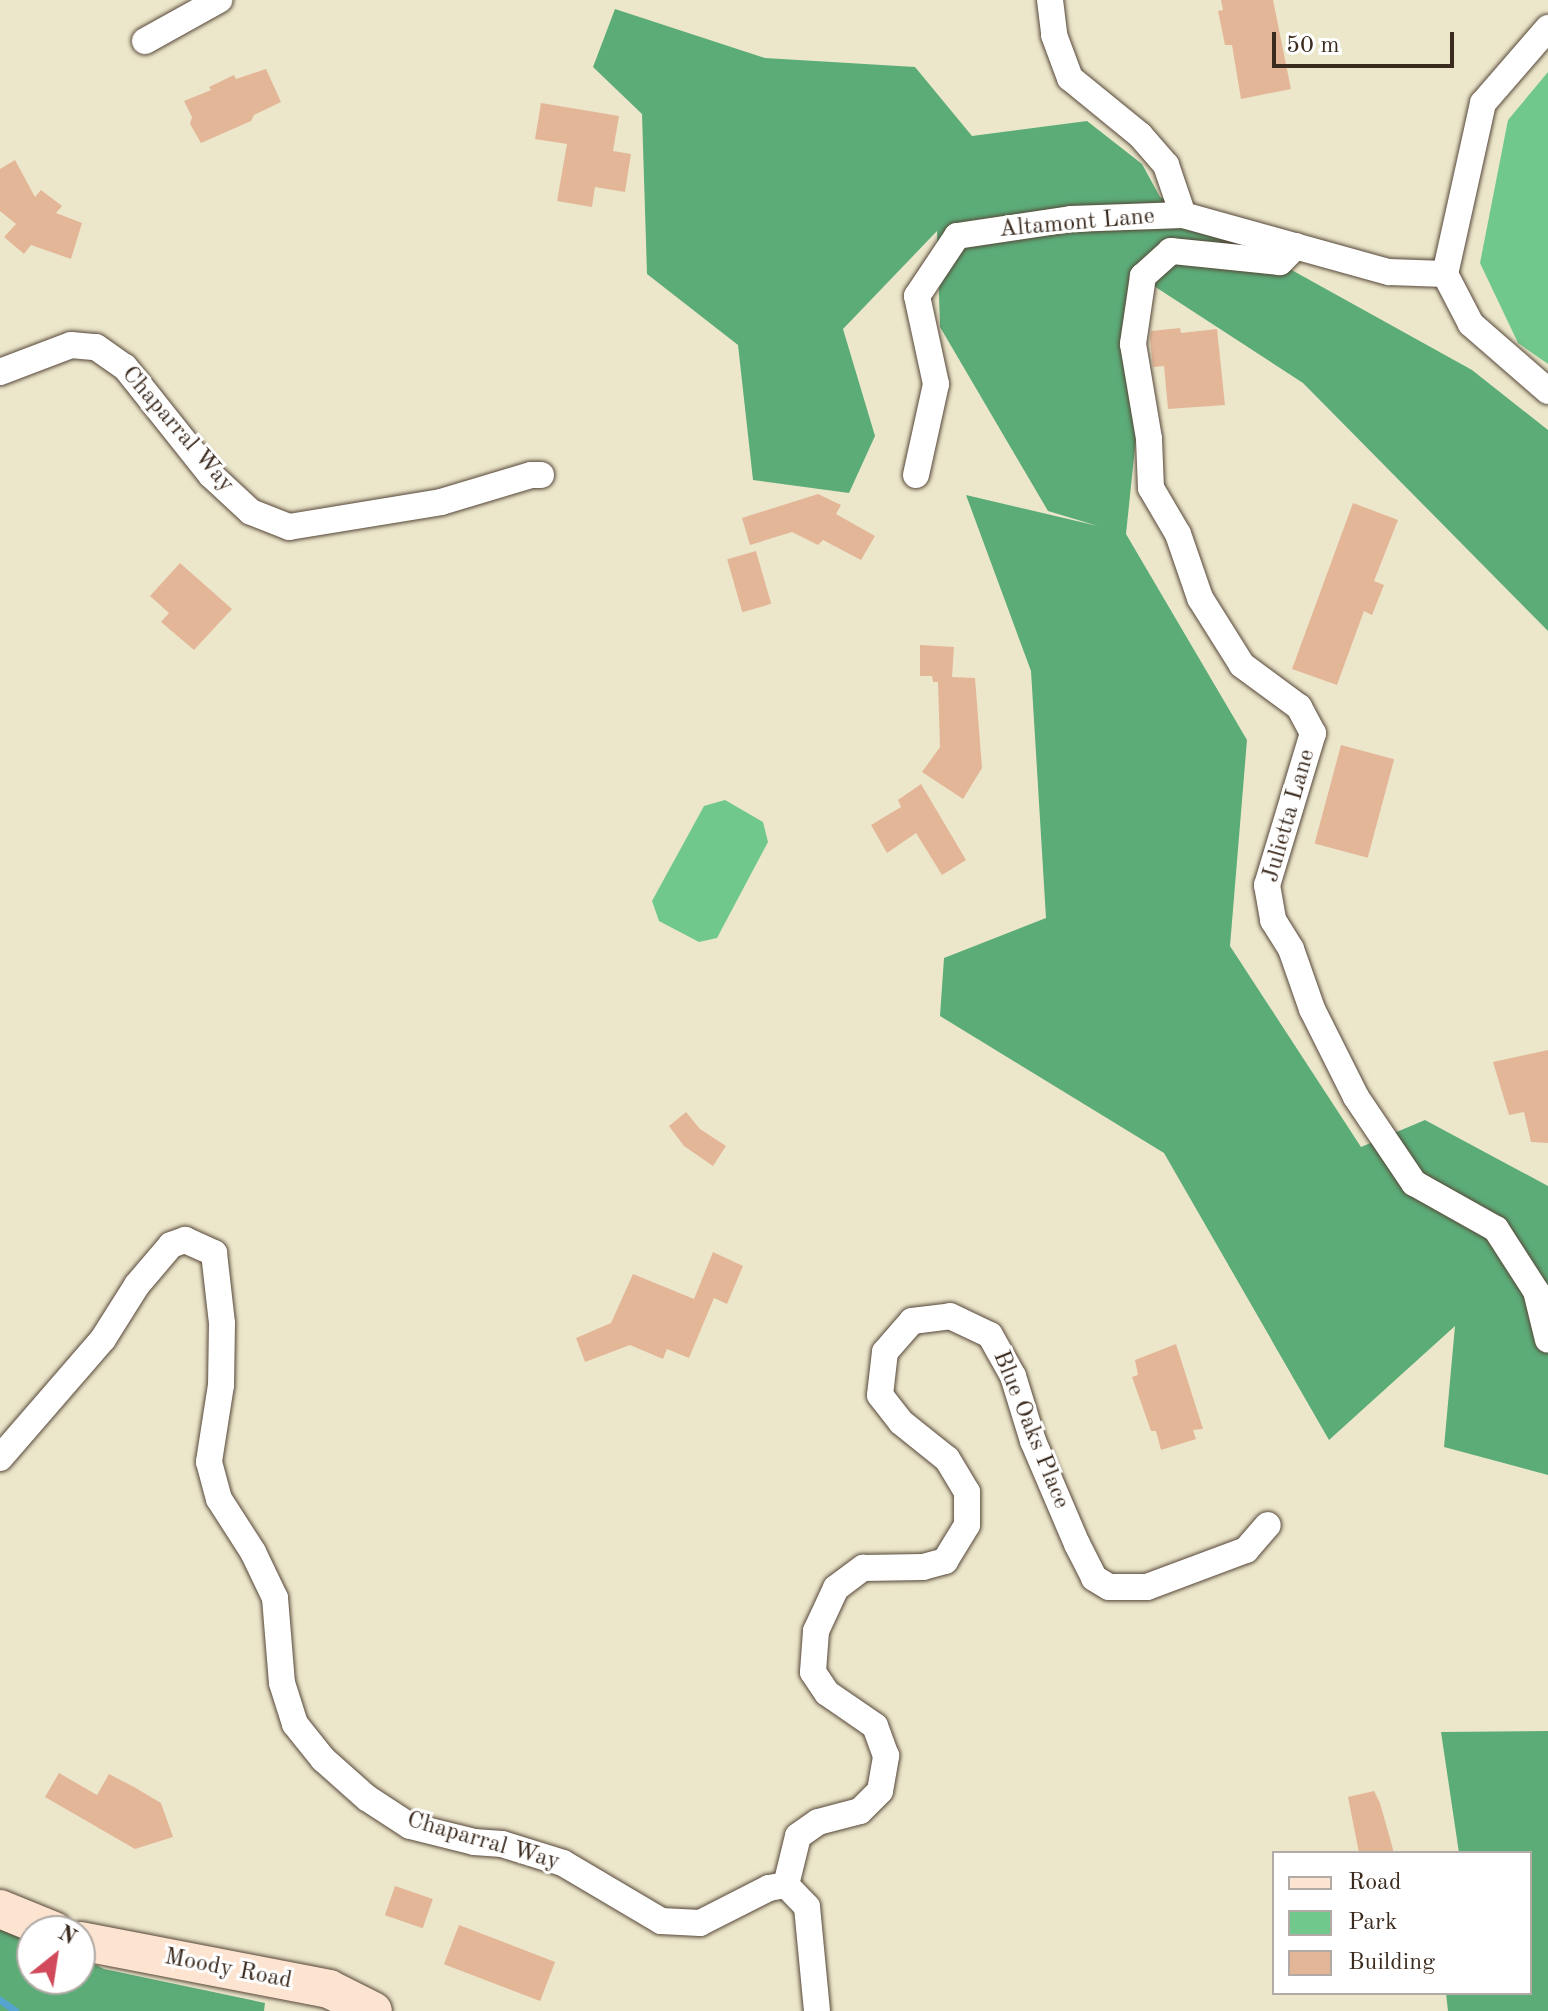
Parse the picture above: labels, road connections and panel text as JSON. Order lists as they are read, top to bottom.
{
  "streets": {
    "street": [
      "Altamont Lane",
      "Chaparral Way",
      "Julietta Lane",
      "Blue Oaks Place",
      "Moody Road"
    ]
  },
  "crossings": [
    ["Altamont Lane", "Julietta Lane"],
    ["Chaparral Way", "Blue Oaks Place"]
  ],
  "legend": ["Road", "Park", "Building"],
  "scale_bar": "50 m",
  "north": "top right"
}
